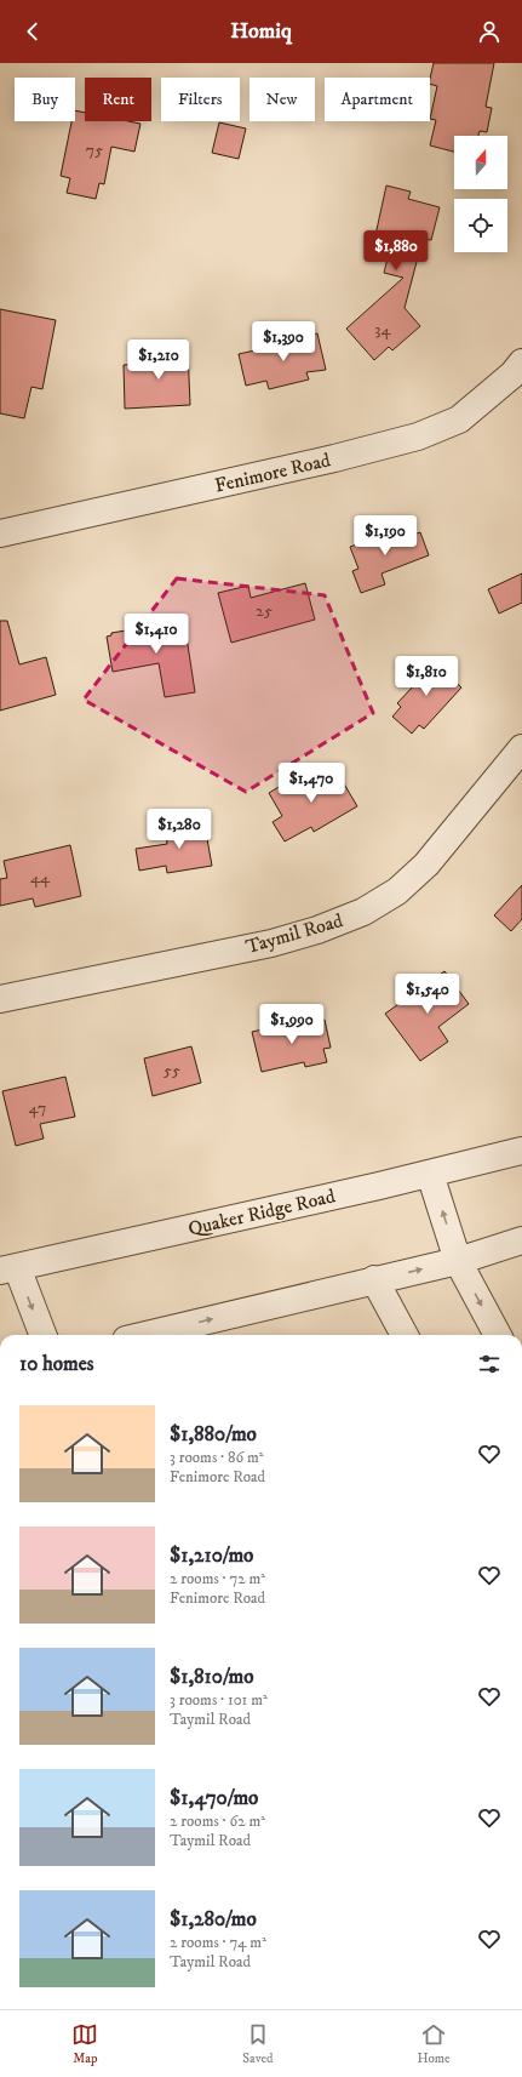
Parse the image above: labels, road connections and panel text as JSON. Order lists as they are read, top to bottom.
{
  "streets": {
    "street": ["Fenimore Road", "Taymil Road", "Quaker Ridge Road"]
  },
  "house_numbers": [
    "75",
    "34",
    "25",
    "44",
    "55",
    "47"
  ],
  "north": "top",
  "page": {
    "header": "Homiq",
    "chip": [
      "Buy",
      "Rent",
      "Filters",
      "New",
      "Apartment"
    ],
    "price": [
      "$1,880",
      "$1,390",
      "$1,210",
      "$1,190",
      "$1,410",
      "$1,810",
      "$1,470",
      "$1,280",
      "$1,540",
      "$1,990"
    ],
    "heading": "10 homes",
    "list": [
      {
        "name": "$1,880/mo",
        "note": "3 rooms · 86 m² · Fenimore Road"
      },
      {
        "name": "$1,210/mo",
        "note": "2 rooms · 72 m² · Fenimore Road"
      },
      {
        "name": "$1,810/mo",
        "note": "3 rooms · 101 m² · Taymil Road"
      },
      {
        "name": "$1,470/mo",
        "note": "2 rooms · 62 m² · Taymil Road"
      },
      {
        "name": "$1,280/mo",
        "note": "2 rooms · 74 m² · Taymil Road"
      }
    ],
    "tabs": ["Map", "Saved", "Home"]
  }
}
